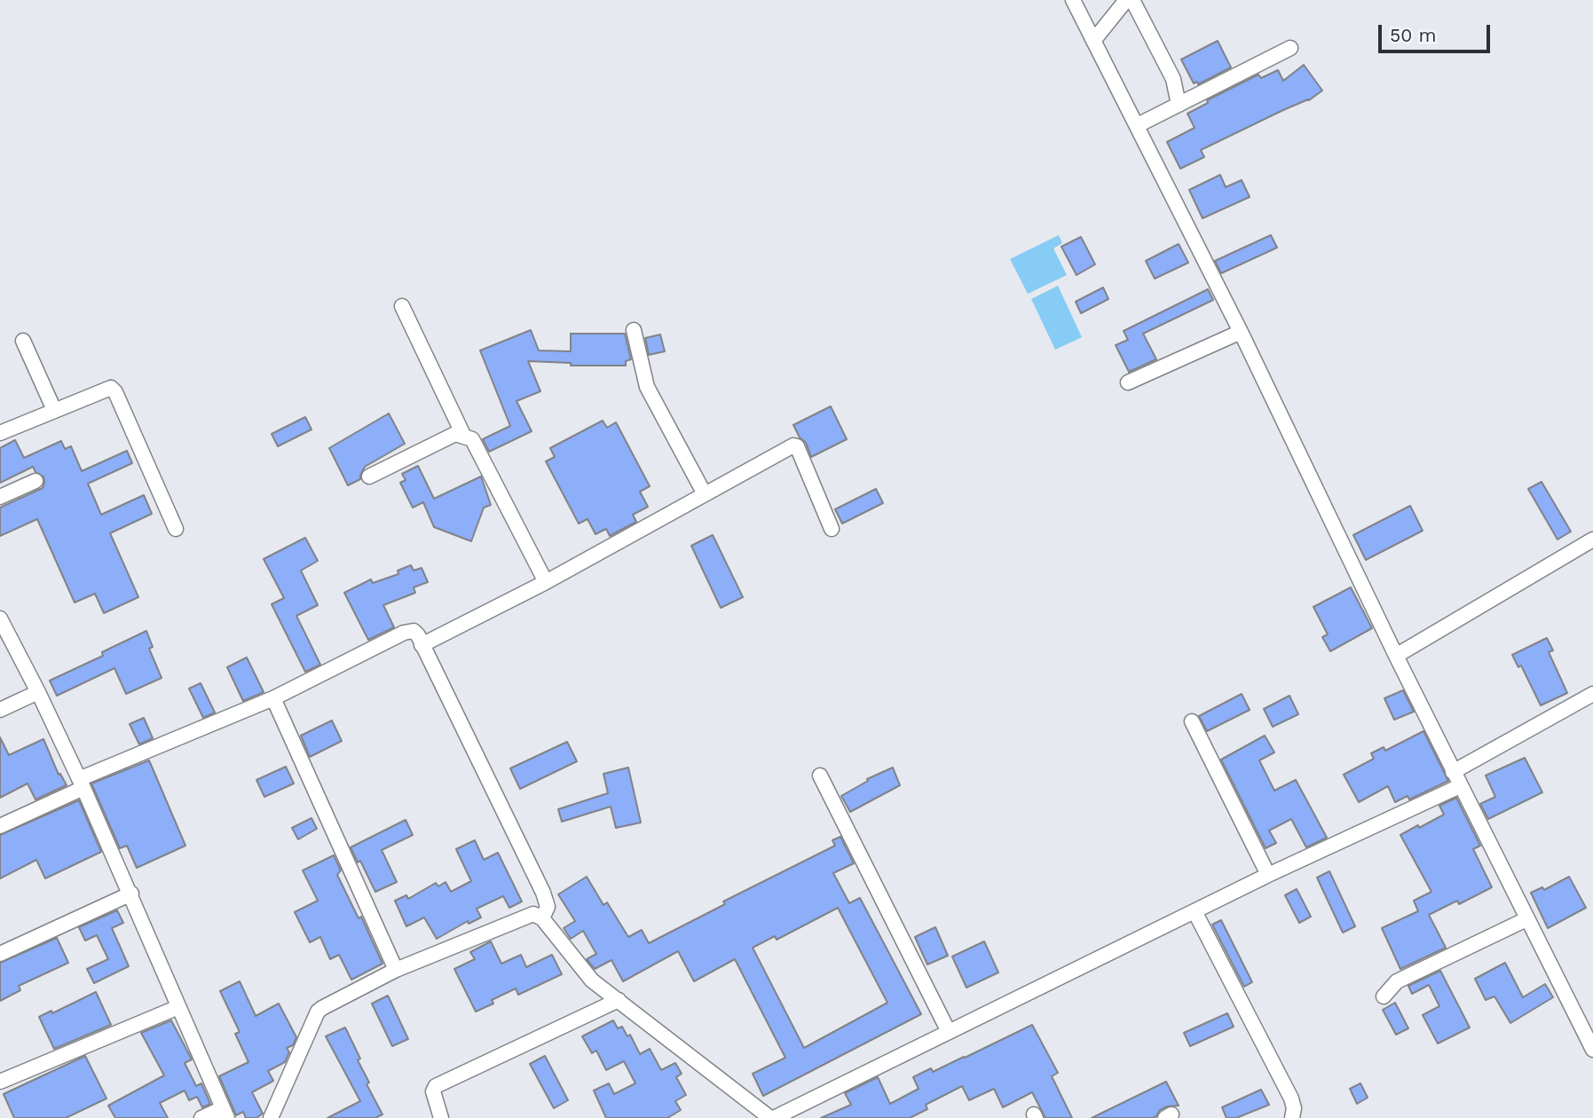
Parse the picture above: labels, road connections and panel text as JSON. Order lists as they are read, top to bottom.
{
  "scale_bar": "50 m"
}
